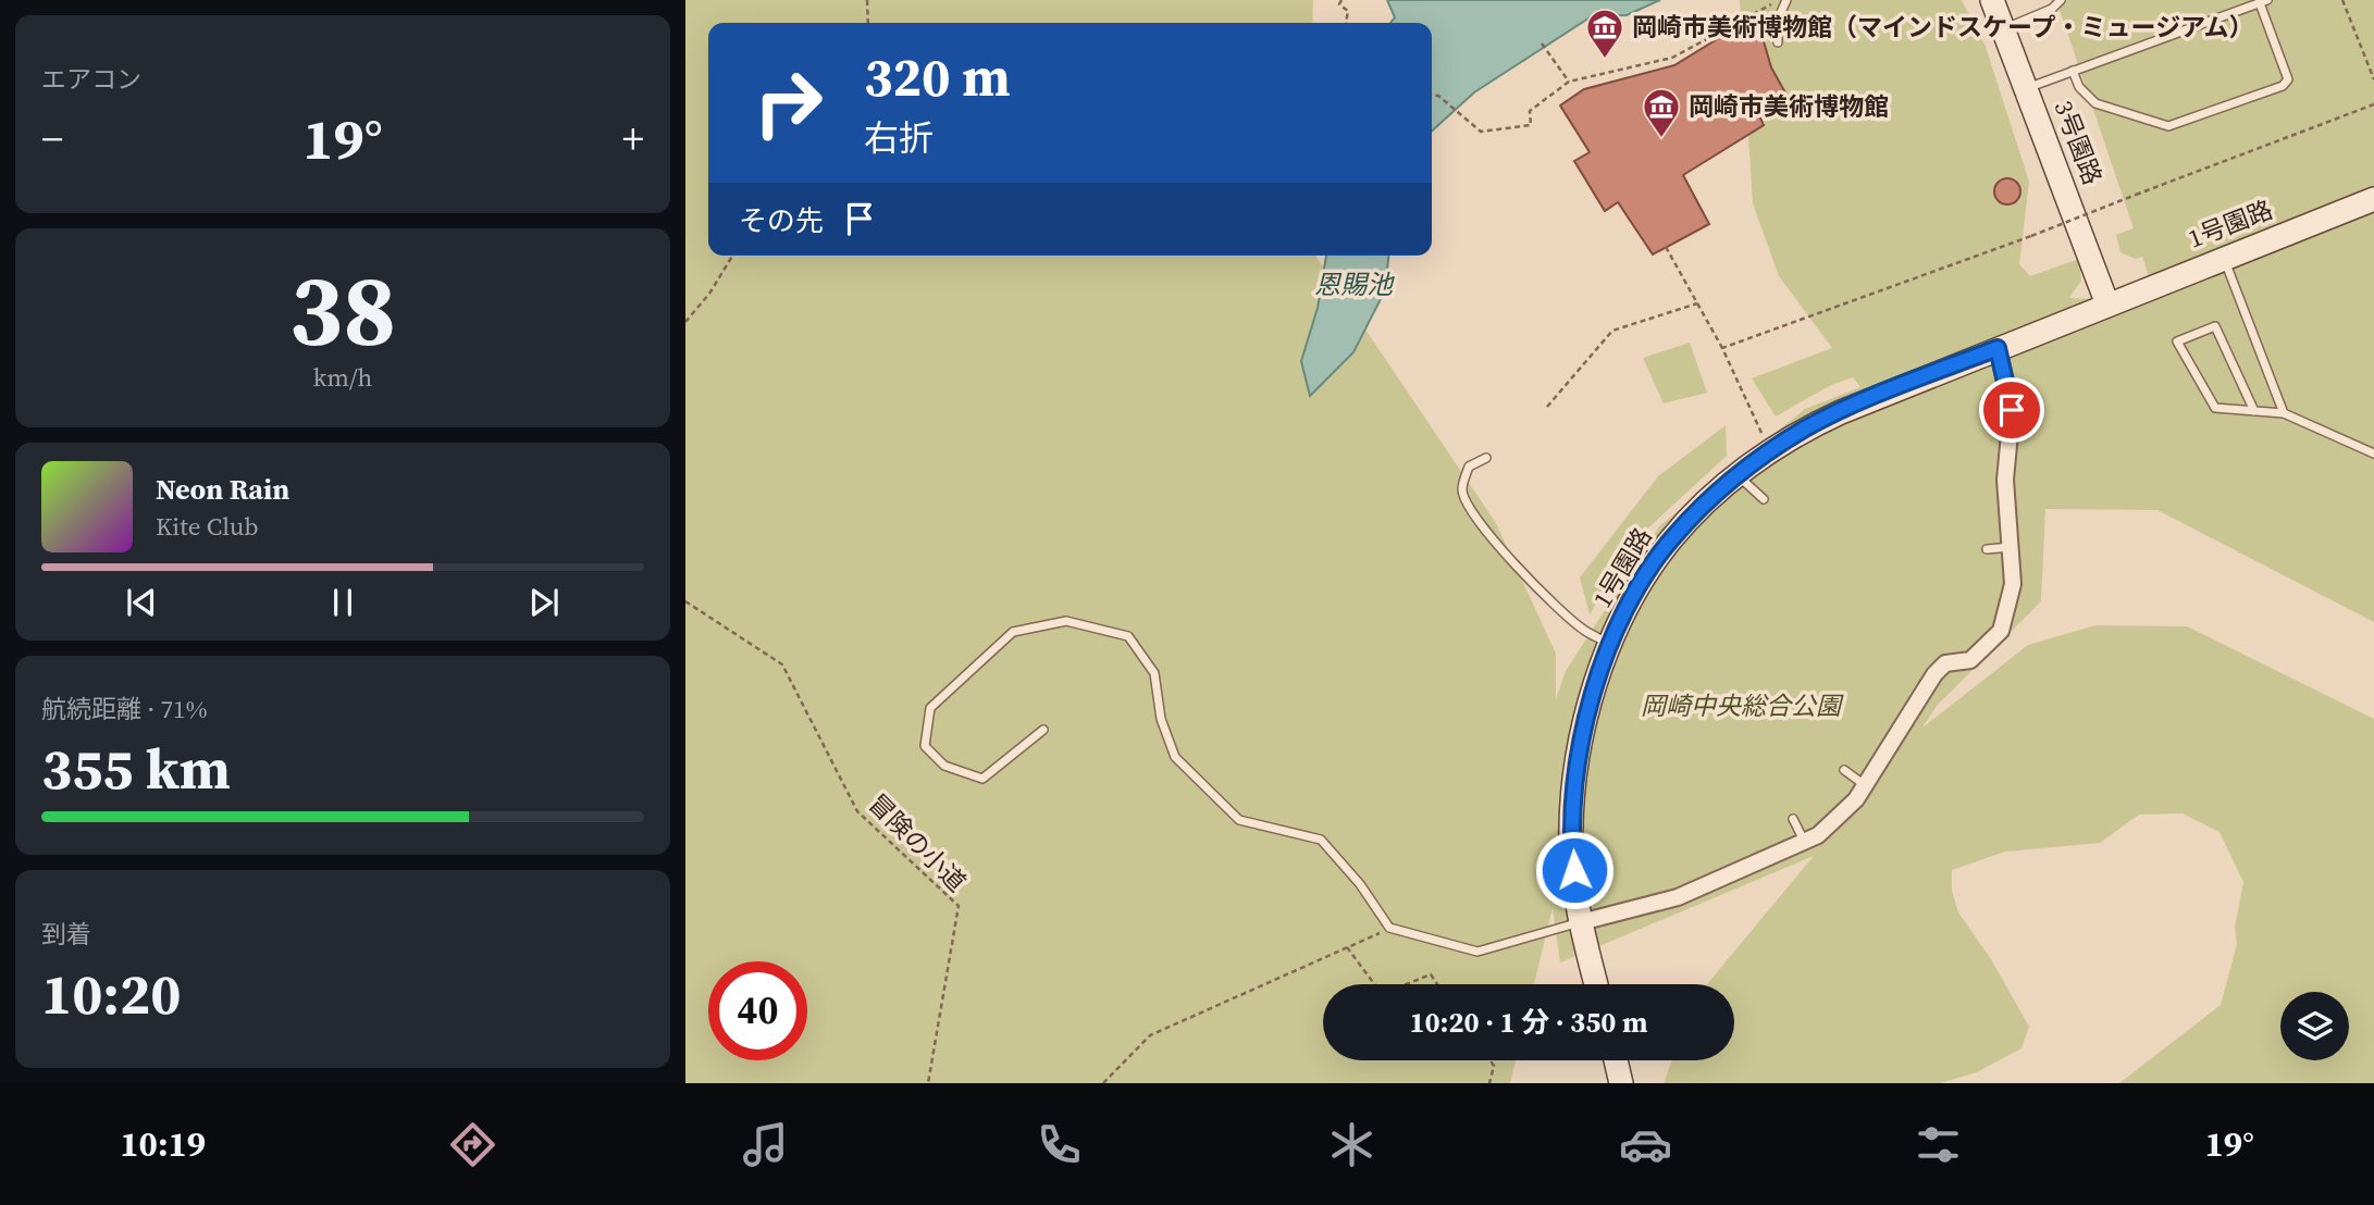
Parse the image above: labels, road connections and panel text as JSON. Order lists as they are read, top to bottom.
{
  "streets": {
    "street": ["3号園路", "1号園路"],
    "path": ["冒険の小道"]
  },
  "crossings": [
    ["3号園路", "1号園路"]
  ],
  "water": ["恩賜池"],
  "parks": ["岡崎中央総合公園"],
  "places": {
    "museum": ["岡崎市美術博物館（マインドスケープ・ミュージアム）", "岡崎市美術博物館"]
  },
  "page": {
    "tile": [
      "エアコン",
      ["38", "km/h"],
      ["航続距離 · 71%", "355 km"],
      ["到着", "10:20"]
    ],
    "turn": ["320 m", "右折"],
    "heat": ["−", "19°", "+"],
    "then": "その先",
    "song": ["Neon Rain", "Kite Club"],
    "limit": "40",
    "trip": "10:20 · 1 分 · 350 m",
    "tabs": ["10:19", "19°"]
  }
}
